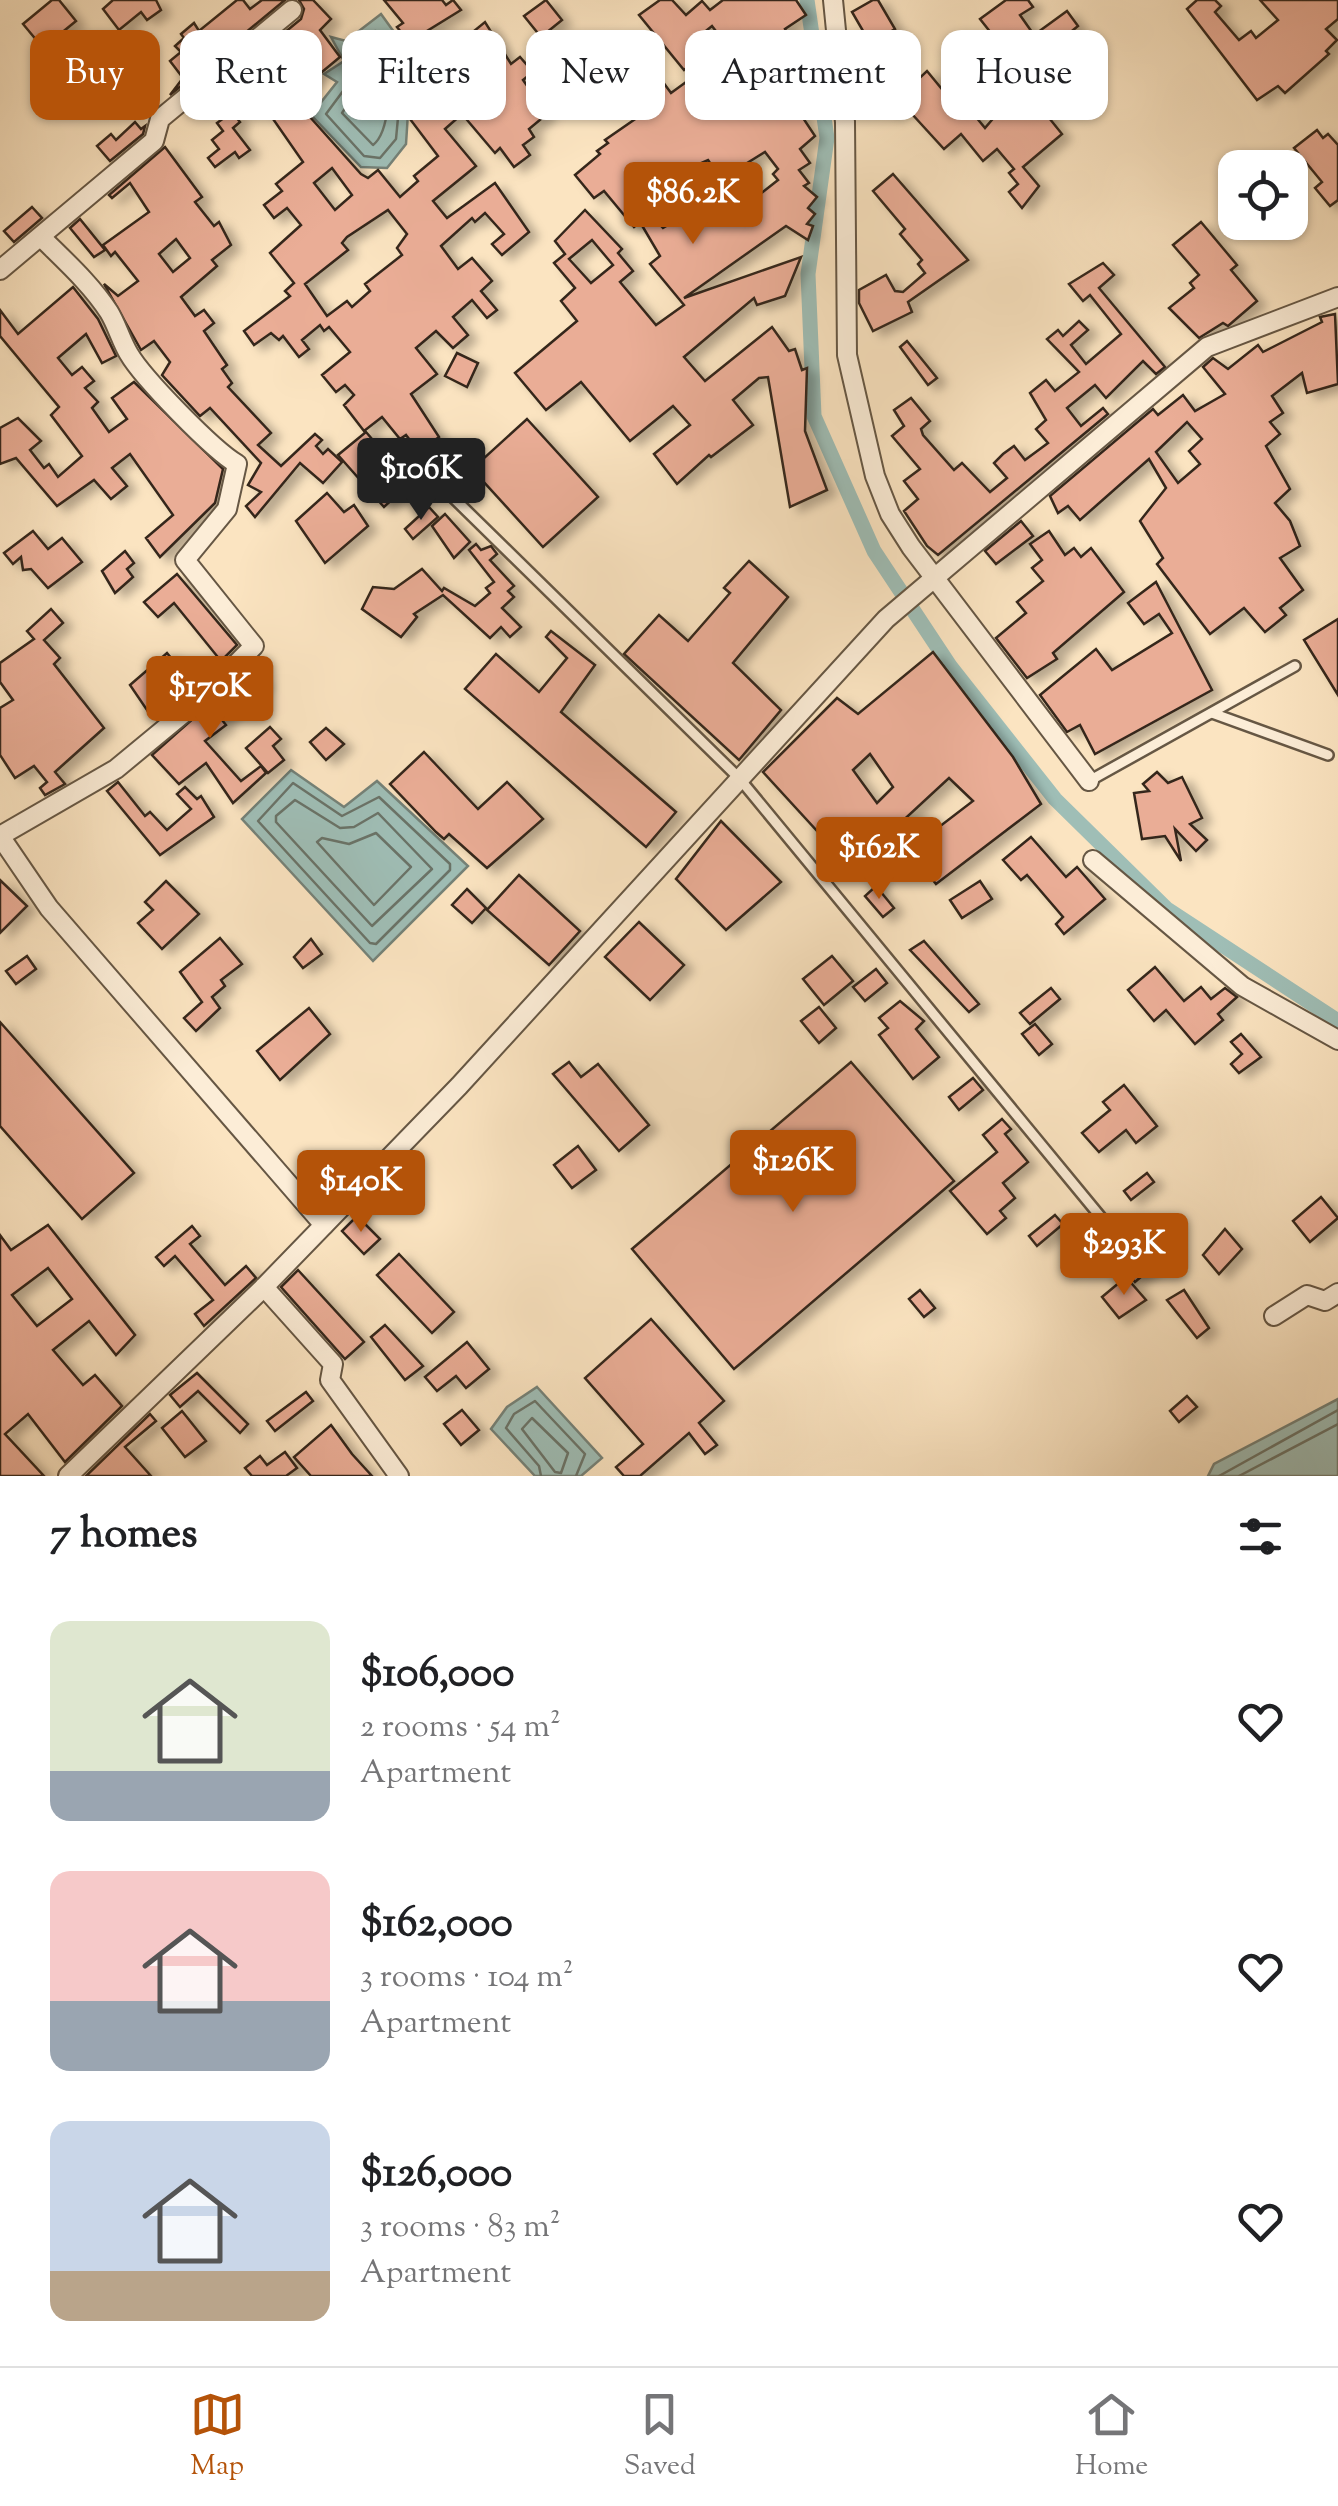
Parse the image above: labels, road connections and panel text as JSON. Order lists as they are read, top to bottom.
{
  "page": {
    "chip": [
      "Buy",
      "Rent",
      "Filters",
      "New",
      "Apartment",
      "House"
    ],
    "price": [
      "$86.2K",
      "$106K",
      "$170K",
      "$162K",
      "$126K",
      "$140K",
      "$293K"
    ],
    "heading": "7 homes",
    "list": [
      {
        "name": "$106,000",
        "note": "2 rooms · 54 m² · Apartment"
      },
      {
        "name": "$162,000",
        "note": "3 rooms · 104 m² · Apartment"
      },
      {
        "name": "$126,000",
        "note": "3 rooms · 83 m² · Apartment"
      }
    ],
    "tabs": ["Map", "Saved", "Home"]
  }
}
